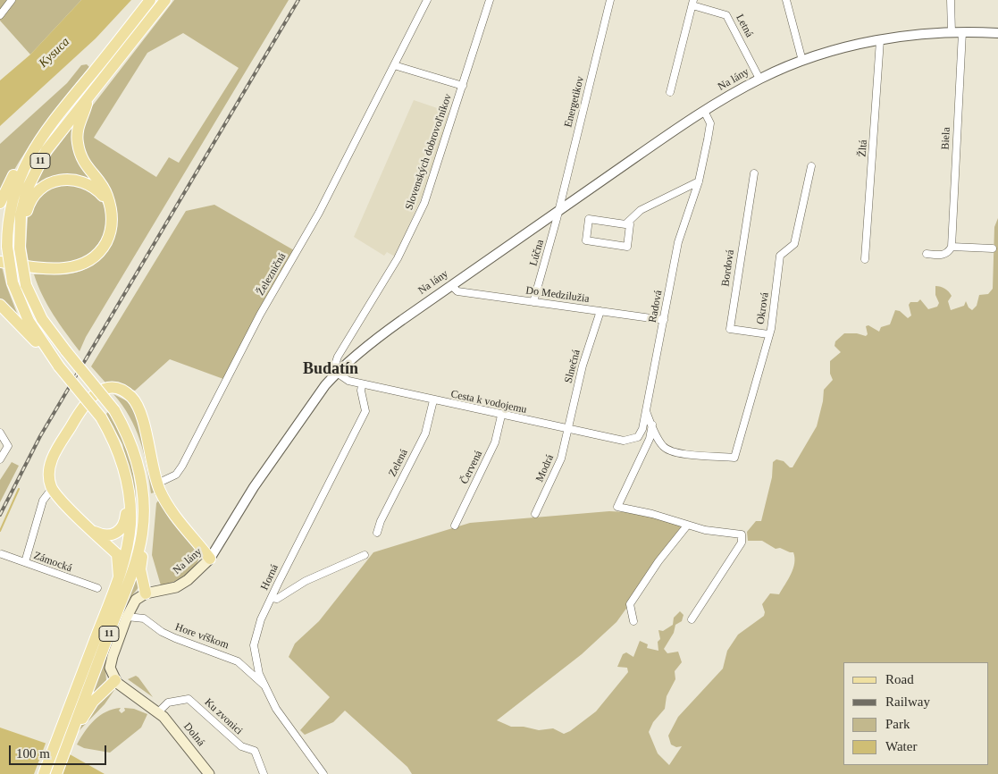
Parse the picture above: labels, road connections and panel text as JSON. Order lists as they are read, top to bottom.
{
  "streets": {
    "main road": ["Na lány", "11", "Dolná"],
    "street": [
      "Letná",
      "Energetikov",
      "Biela",
      "Žltá",
      "Slovenských dobrovoľníkov",
      "Lúčna",
      "Bordová",
      "Železničná",
      "Do Medzilužia",
      "Radová",
      "Okrová",
      "Slnečná",
      "Cesta k vodojemu",
      "Zelená",
      "Červená",
      "Modrá",
      "Zámocká",
      "Horná",
      "Hore vŕškom",
      "Ku zvonici"
    ]
  },
  "crossings": [
    ["Letná", "Na lány"],
    ["Na lány", "Energetikov"],
    ["Na lány", "Biela"],
    ["Na lány", "Žltá"],
    ["Na lány", "Slovenských dobrovoľníkov"],
    ["Na lány", "Lúčna"],
    ["Na lány", "Do Medzilužia"],
    ["Na lány", "Radová"],
    ["Na lány", "Cesta k vodojemu"],
    ["Energetikov", "Lúčna"],
    ["Slovenských dobrovoľníkov", "Cesta k vodojemu"],
    ["Lúčna", "Do Medzilužia"],
    ["Bordová", "Okrová"],
    ["Do Medzilužia", "Radová"],
    ["Do Medzilužia", "Slnečná"],
    ["Radová", "Cesta k vodojemu"],
    ["Slnečná", "Cesta k vodojemu"],
    ["Slnečná", "Modrá"],
    ["Cesta k vodojemu", "Zelená"],
    ["Cesta k vodojemu", "Červená"],
    ["Cesta k vodojemu", "Modrá"],
    ["Cesta k vodojemu", "Horná"],
    ["Horná", "Hore vŕškom"],
    ["Ku zvonici", "Dolná"]
  ],
  "districts": ["Budatín"],
  "water": ["Kysuca"],
  "legend": [
    "Road",
    "Railway",
    "Park",
    "Water"
  ],
  "scale_bar": "100 m"
}
